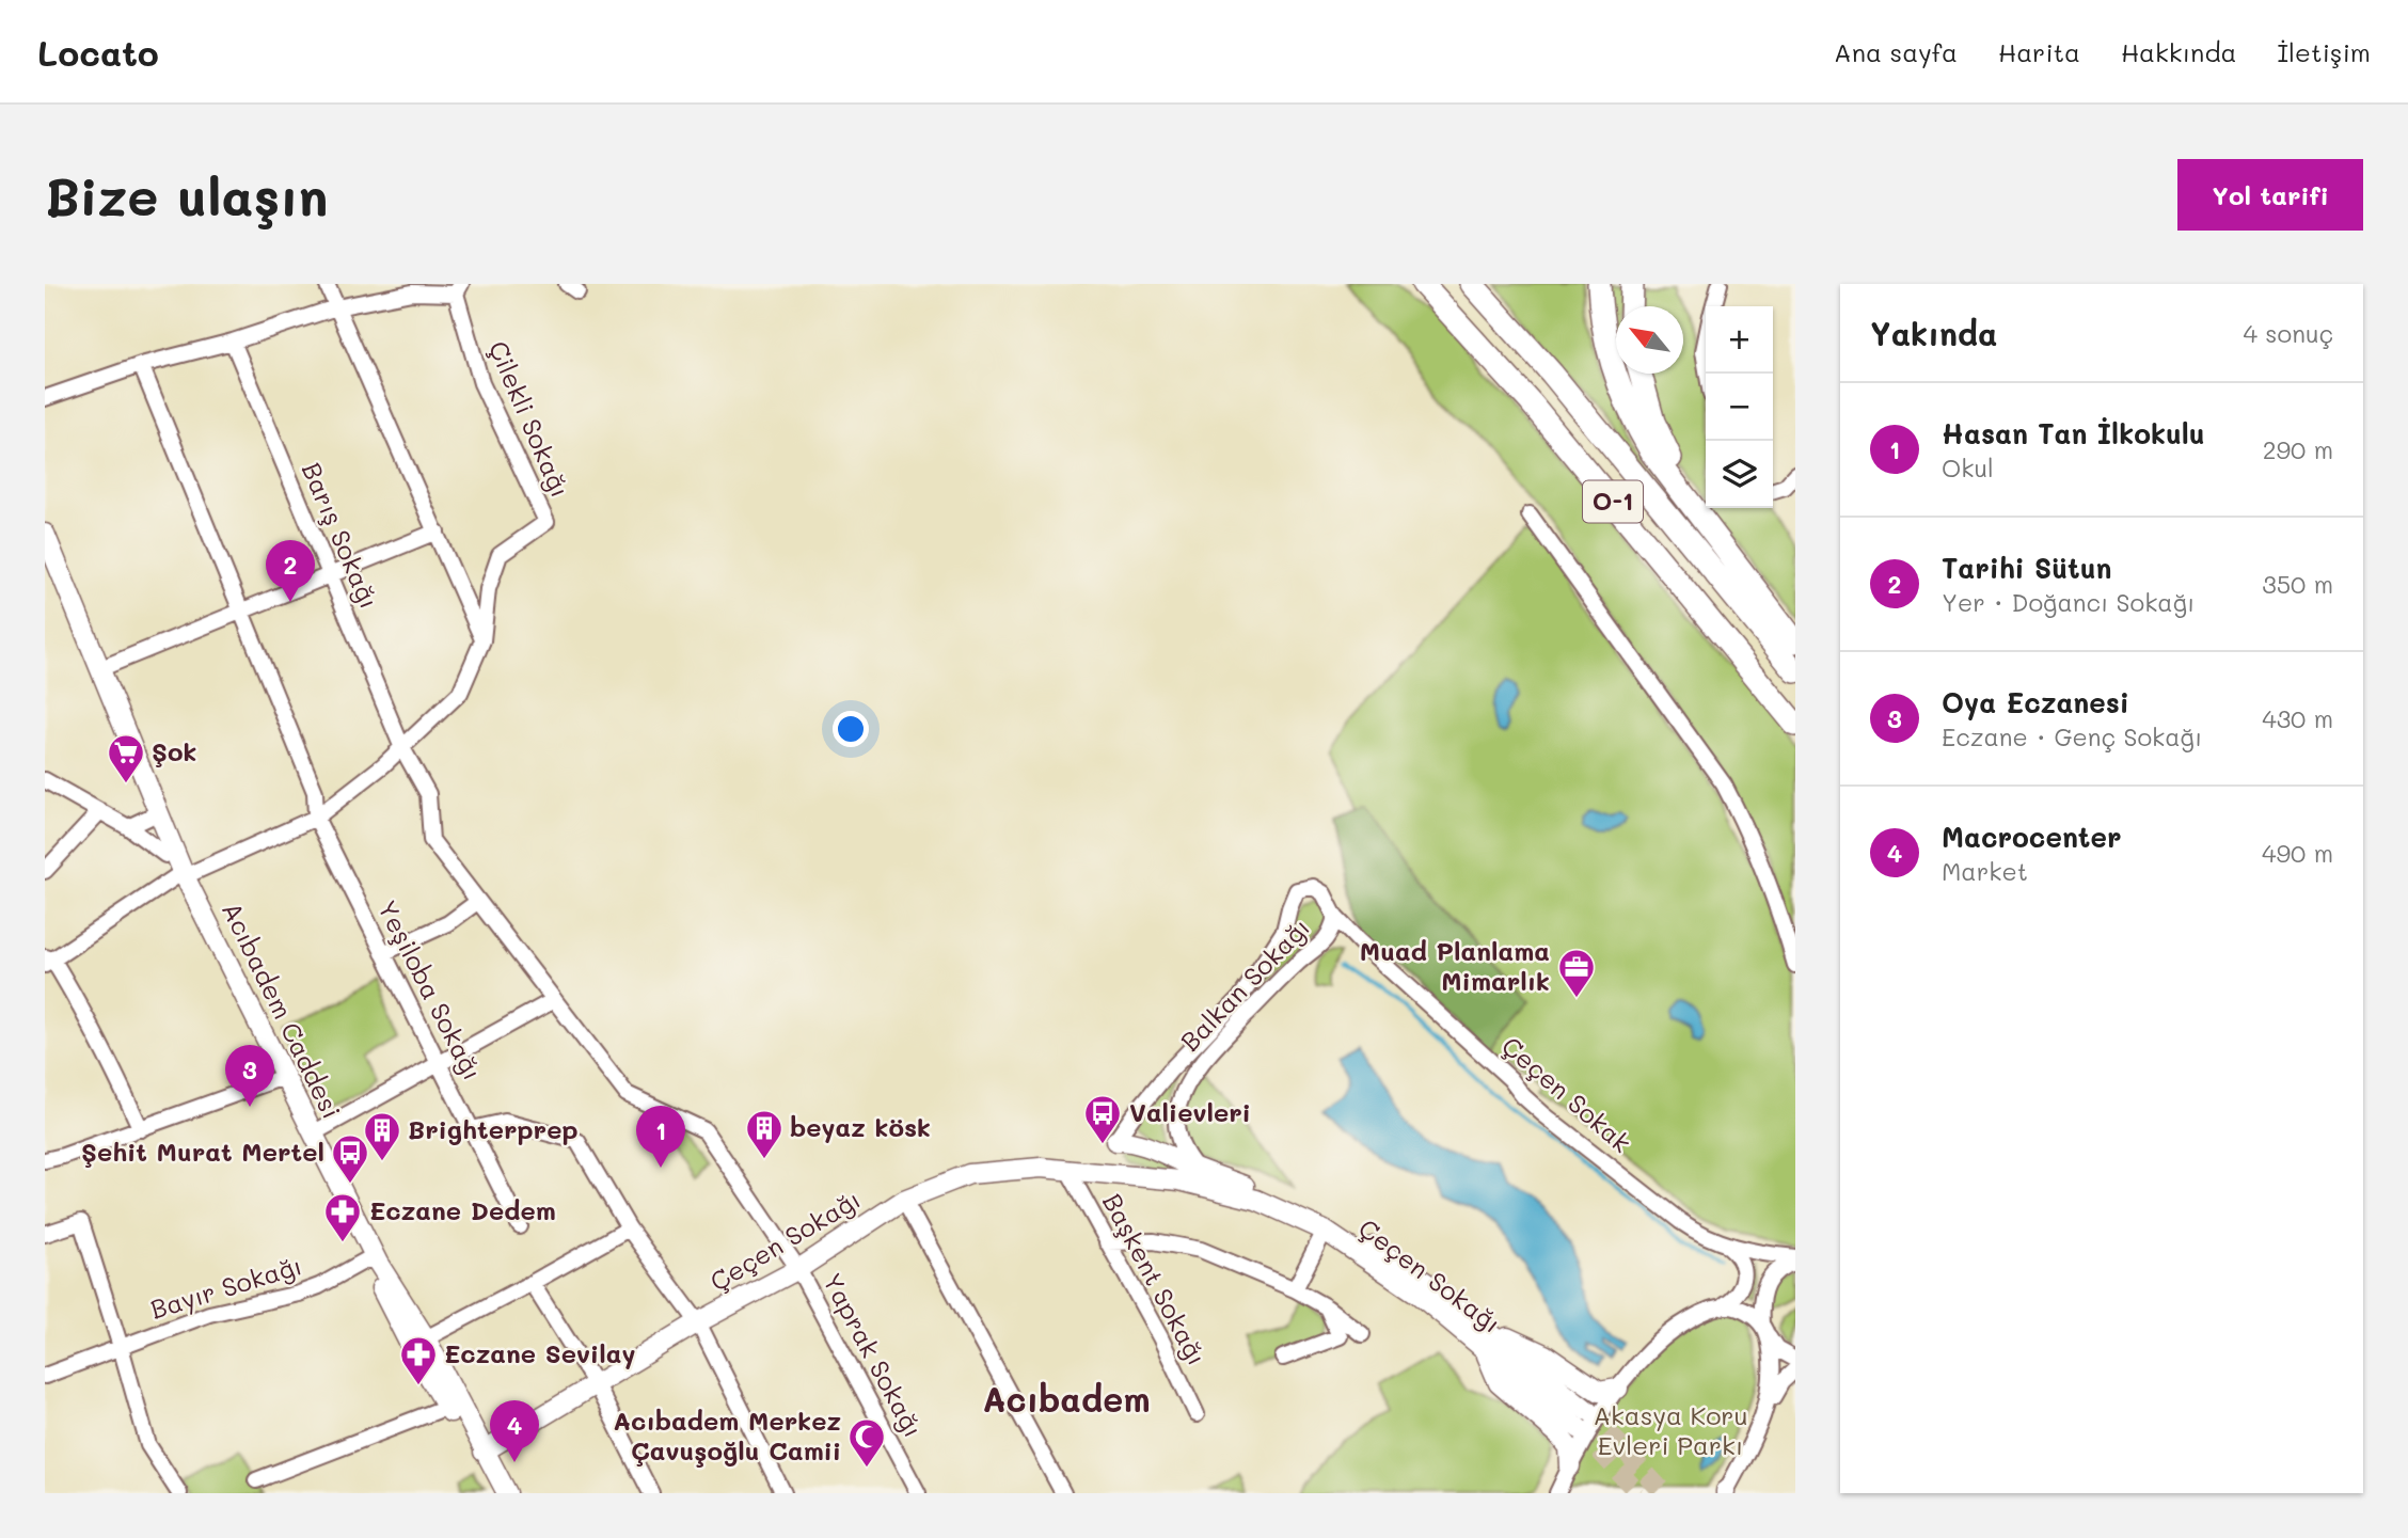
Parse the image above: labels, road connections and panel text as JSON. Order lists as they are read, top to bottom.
{
  "streets": {
    "highway": ["O-1"],
    "main road": ["Acıbadem Caddesi", "Çeçen Sokağı"],
    "street": [
      "Çilekli Sokağı",
      "Barış Sokağı",
      "Balkan Sokağı",
      "Yeşiloba Sokağı",
      "Çeçen Sokak",
      "Başkent Sokağı",
      "Bayır Sokağı",
      "Yaprak Sokağı"
    ]
  },
  "crossings": [
    ["Barış Sokağı", "Yaprak Sokağı"],
    ["Balkan Sokağı", "Çeçen Sokak"],
    ["Balkan Sokağı", "Çeçen Sokağı"],
    ["Acıbadem Caddesi", "Çeçen Sokağı"],
    ["Acıbadem Caddesi", "Bayır Sokağı"],
    ["Çeçen Sokağı", "Başkent Sokağı"],
    ["Çeçen Sokağı", "Yaprak Sokağı"]
  ],
  "districts": ["Acıbadem"],
  "parks": ["Akasya Koru Evleri Parkı"],
  "places": {
    "supermarket": ["Şok"],
    "office": ["Muad Planlama Mimarlık"],
    "bus stop": ["Valievleri", "Şehit Murat Mertel"],
    "building": ["beyaz kösk", "Brighterprep"],
    "pharmacy": ["Eczane Dedem", "Eczane Sevilay"],
    "mosque": ["Acıbadem Merkez Çavuşoğlu Camii"]
  },
  "north": "top left",
  "page": {
    "header": "Locato",
    "nav": [
      "Ana sayfa",
      "Harita",
      "Hakkında",
      "İletişim"
    ],
    "buttons": "Yol tarifi",
    "title": "Bize ulaşın",
    "heading": ["Yakında", "4 sonuç"],
    "map_buttons": ["+", "−"],
    "list": [
      {
        "mark": "1",
        "name": "Hasan Tan İlkokulu",
        "note": "Okul",
        "value": "290 m"
      },
      {
        "mark": "2",
        "name": "Tarihi Sütun",
        "note": "Yer · Doğancı Sokağı",
        "value": "350 m"
      },
      {
        "mark": "3",
        "name": "Oya Eczanesi",
        "note": "Eczane · Genç Sokağı",
        "value": "430 m"
      },
      {
        "mark": "4",
        "name": "Macrocenter",
        "note": "Market",
        "value": "490 m"
      }
    ],
    "pins": [
      "2",
      "3",
      "1",
      "4"
    ]
  }
}
